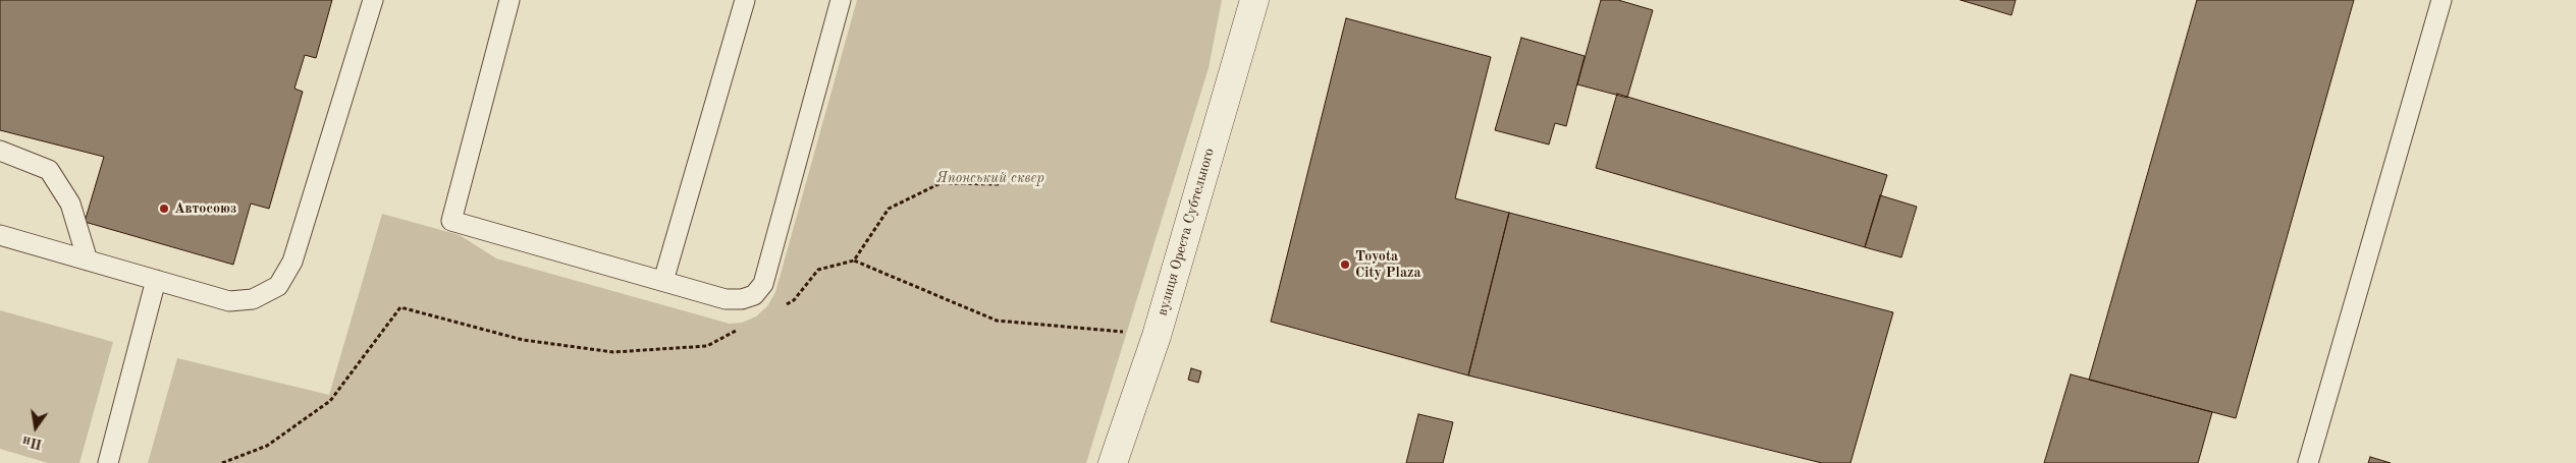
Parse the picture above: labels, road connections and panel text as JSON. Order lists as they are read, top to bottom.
{
  "streets": {
    "street": ["вулиця Ореста Субтельного"]
  },
  "parks": ["Японський сквер"],
  "places": ["Автосоюз", "Toyota City Plaza"],
  "north": "bottom"
}
